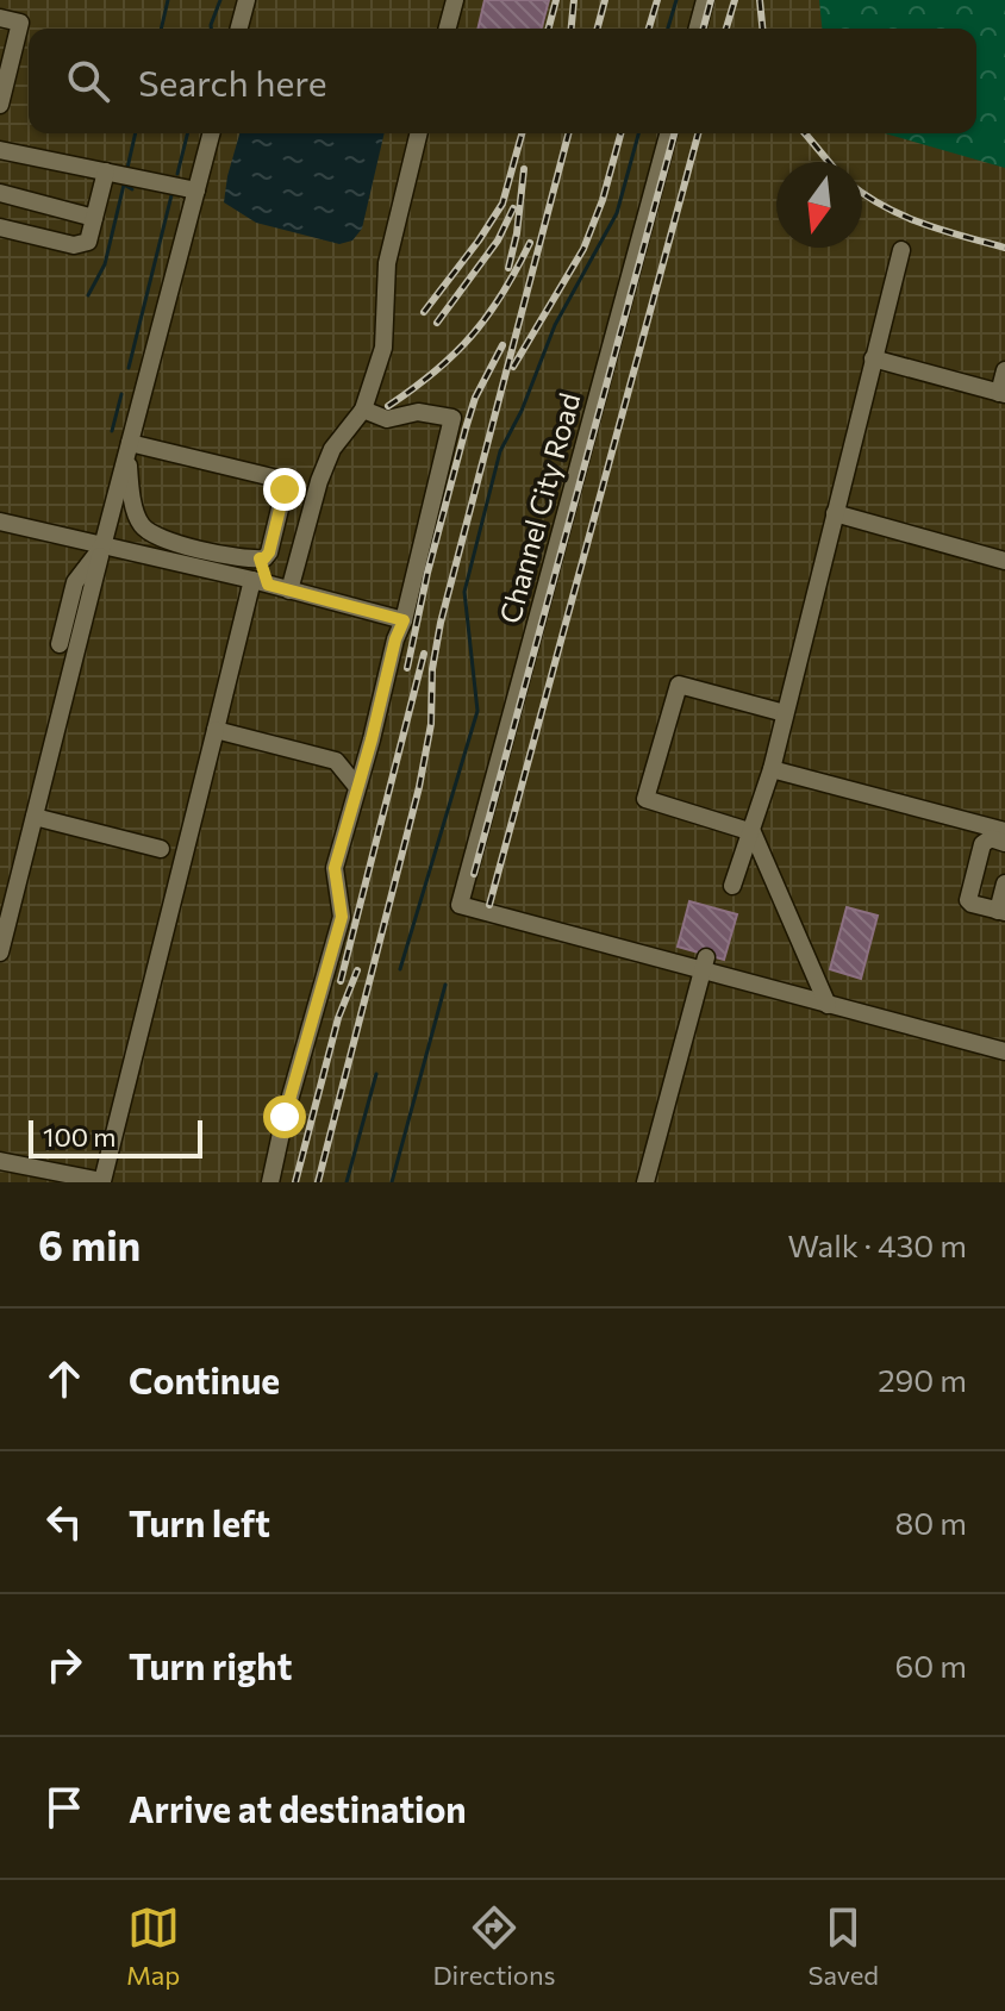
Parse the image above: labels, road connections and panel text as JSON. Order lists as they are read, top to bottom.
{
  "streets": {
    "lane": ["Channel City Road"]
  },
  "scale_bar": "100 m",
  "north": "bottom",
  "page": {
    "search": "Search here",
    "scale": "100 m",
    "heading": ["6 min", "Walk · 430 m"],
    "list": [
      ["Continue", "290 m"],
      ["Turn left", "80 m"],
      ["Turn right", "60 m"],
      "Arrive at destination"
    ],
    "nav": ["Map", "Directions", "Saved"]
  }
}
